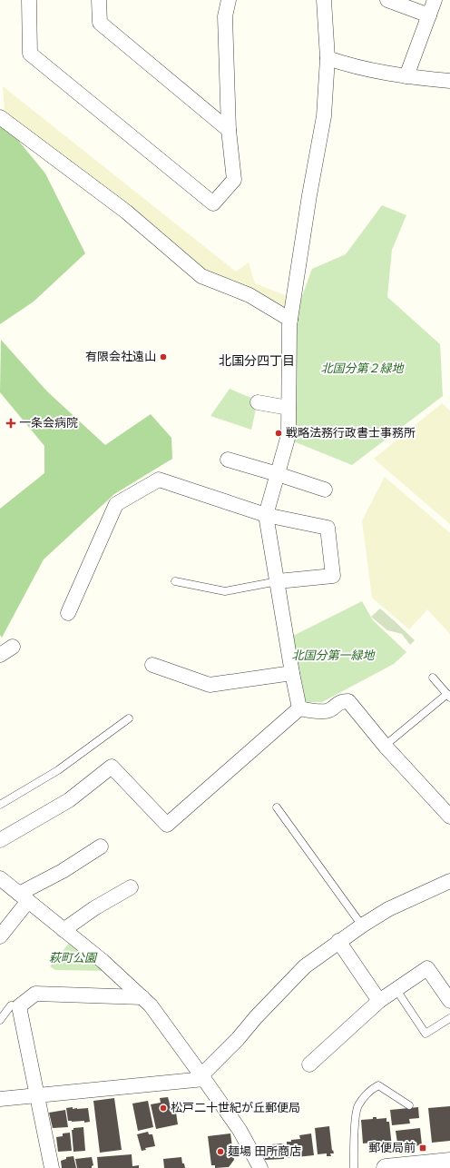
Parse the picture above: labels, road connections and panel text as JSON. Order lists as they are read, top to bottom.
{
  "districts": ["北国分四丁目"],
  "parks": ["北国分第２緑地", "北国分第一緑地", "萩町公園"],
  "places": {
    "other": [
      "有限会社遠山",
      "戦略法務行政書士事務所",
      "松戸二十世紀が丘郵便局",
      "麺場 田所商店"
    ],
    "health": ["一条会病院"],
    "transit": ["郵便局前"]
  }
}
